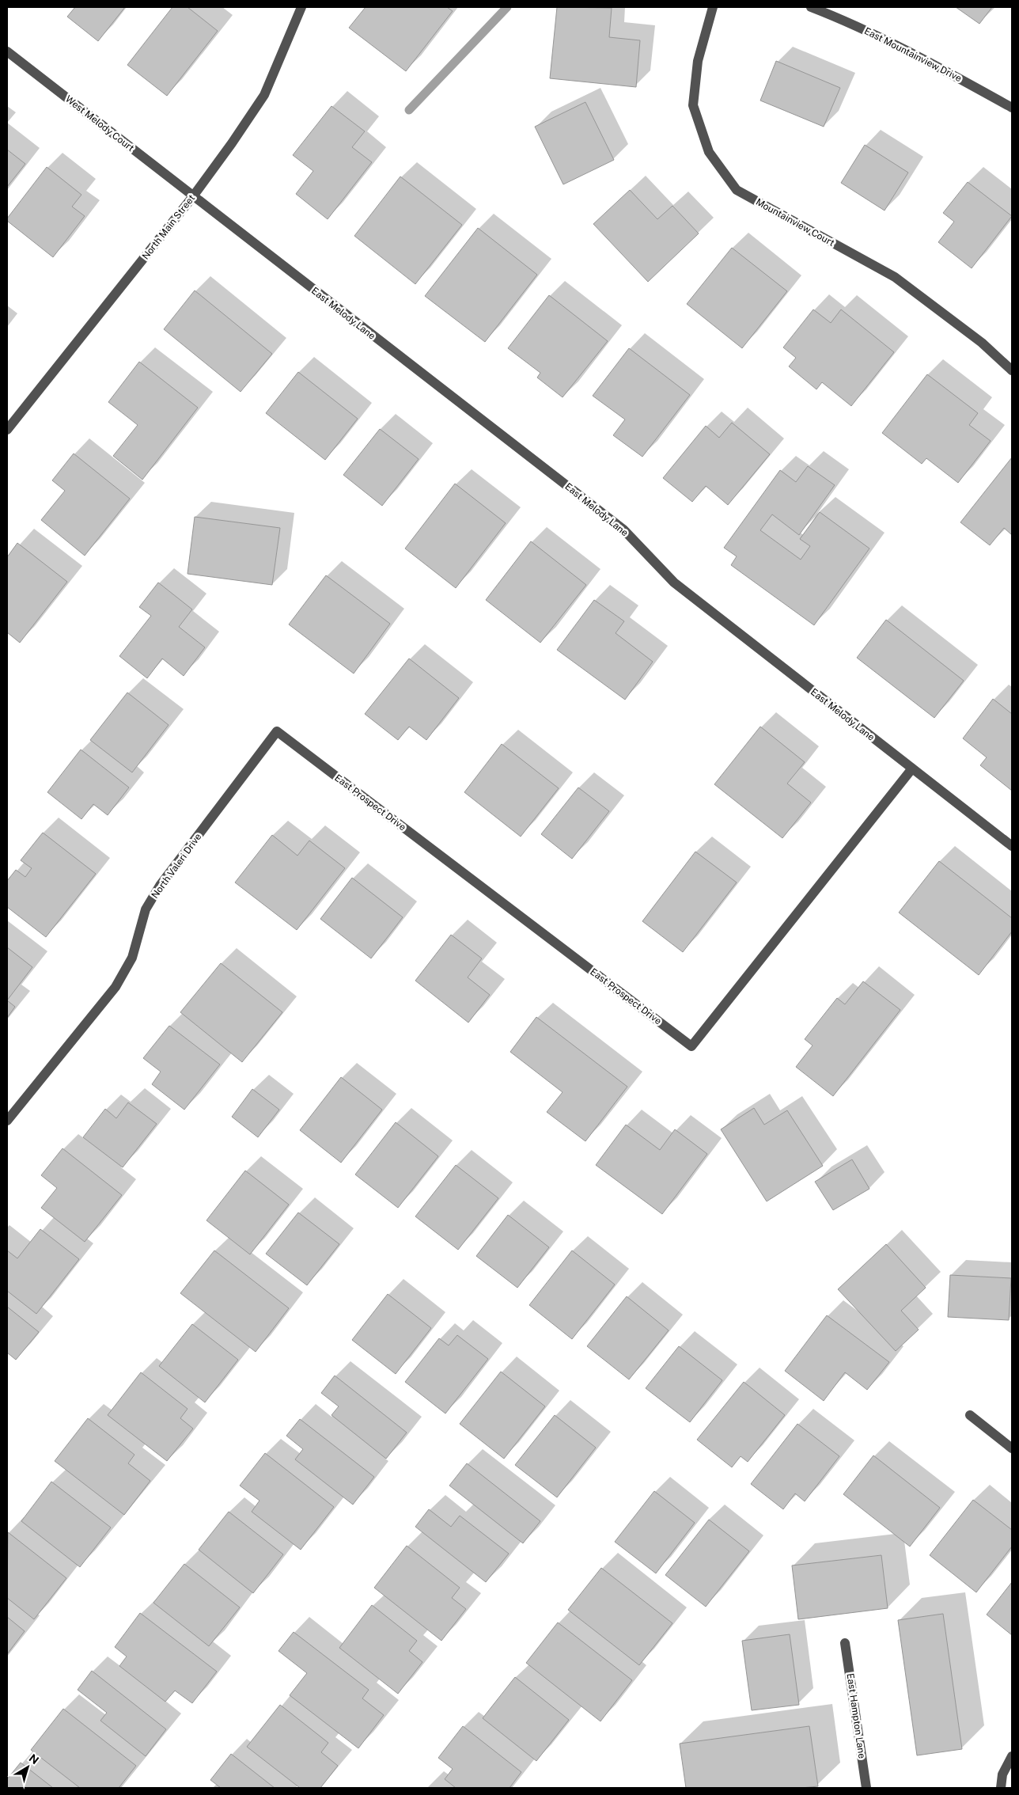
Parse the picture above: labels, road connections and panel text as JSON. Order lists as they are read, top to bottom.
{
  "streets": {
    "street": [
      "East Mountainview Drive",
      "West Melody Court",
      "Mountainview Court",
      "North Main Street",
      "East Melody Lane",
      "East Prospect Drive",
      "North Valeri Drive",
      "East Hampton Lane"
    ]
  },
  "crossings": [
    ["West Melody Court", "North Main Street"],
    ["West Melody Court", "East Melody Lane"],
    ["North Main Street", "East Melody Lane"],
    ["East Melody Lane", "East Prospect Drive"],
    ["East Prospect Drive", "North Valeri Drive"]
  ],
  "north": "top right"
}
